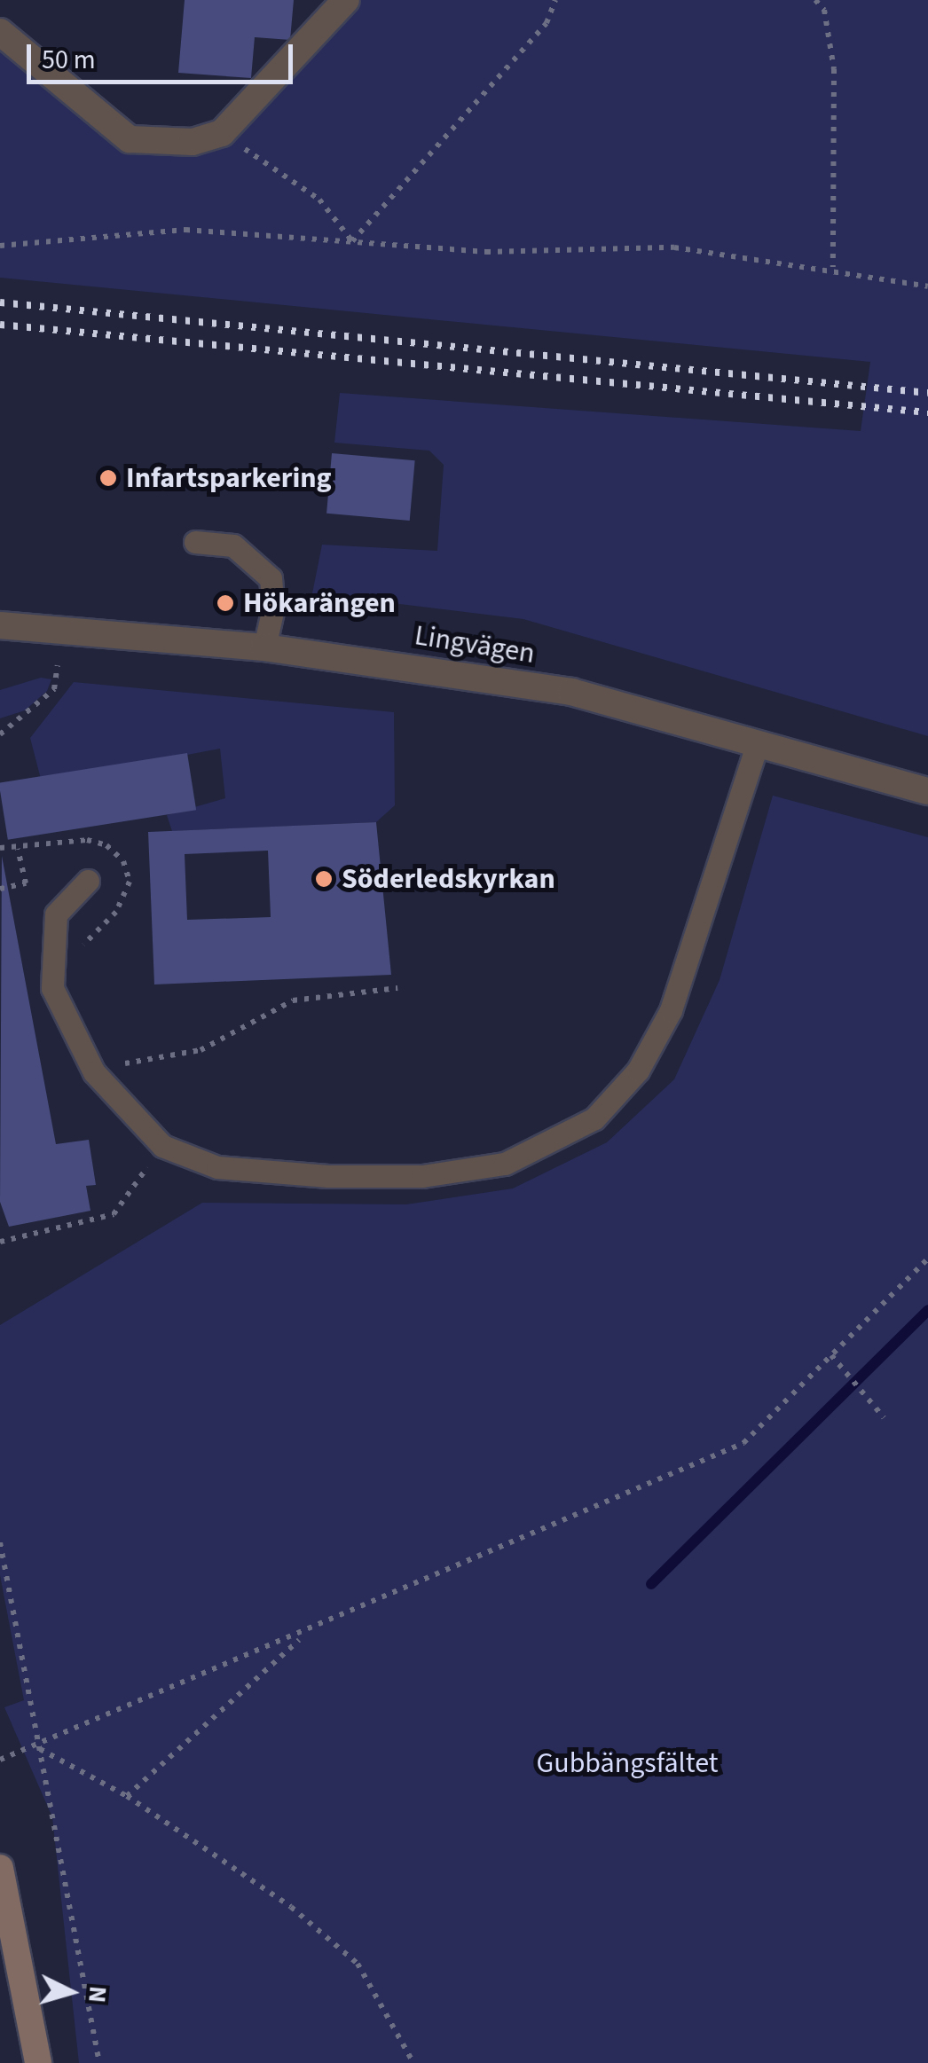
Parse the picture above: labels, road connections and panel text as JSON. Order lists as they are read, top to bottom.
{
  "streets": {
    "street": ["Lingvägen"]
  },
  "parks": ["Gubbängsfältet"],
  "places": ["Infartsparkering", "Hökarängen", "Söderledskyrkan"],
  "scale_bar": "50 m",
  "north": "right"
}
